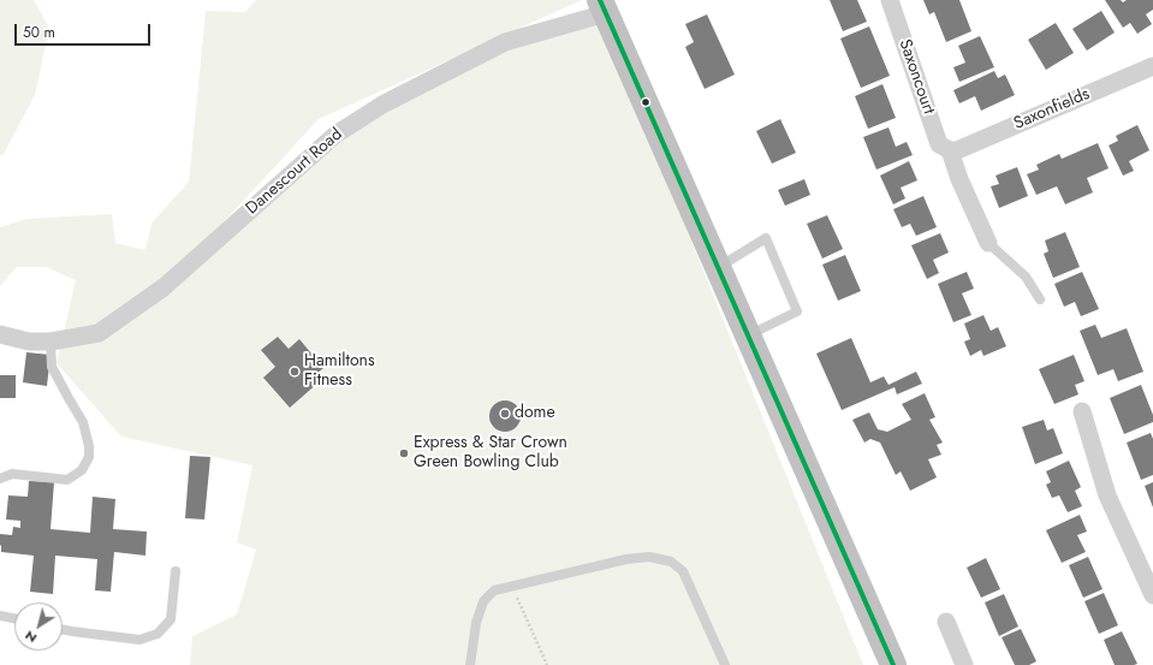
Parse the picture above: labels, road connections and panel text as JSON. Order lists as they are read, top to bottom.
{
  "streets": {
    "street": ["Saxoncourt", "Saxonfields", "Danescourt Road"]
  },
  "crossings": [
    ["Saxoncourt", "Saxonfields"]
  ],
  "places": ["Hamiltons Fitness", "dome", "Express & Star Crown Green Bowling Club"],
  "scale_bar": "50 m",
  "north": "bottom left"
}
